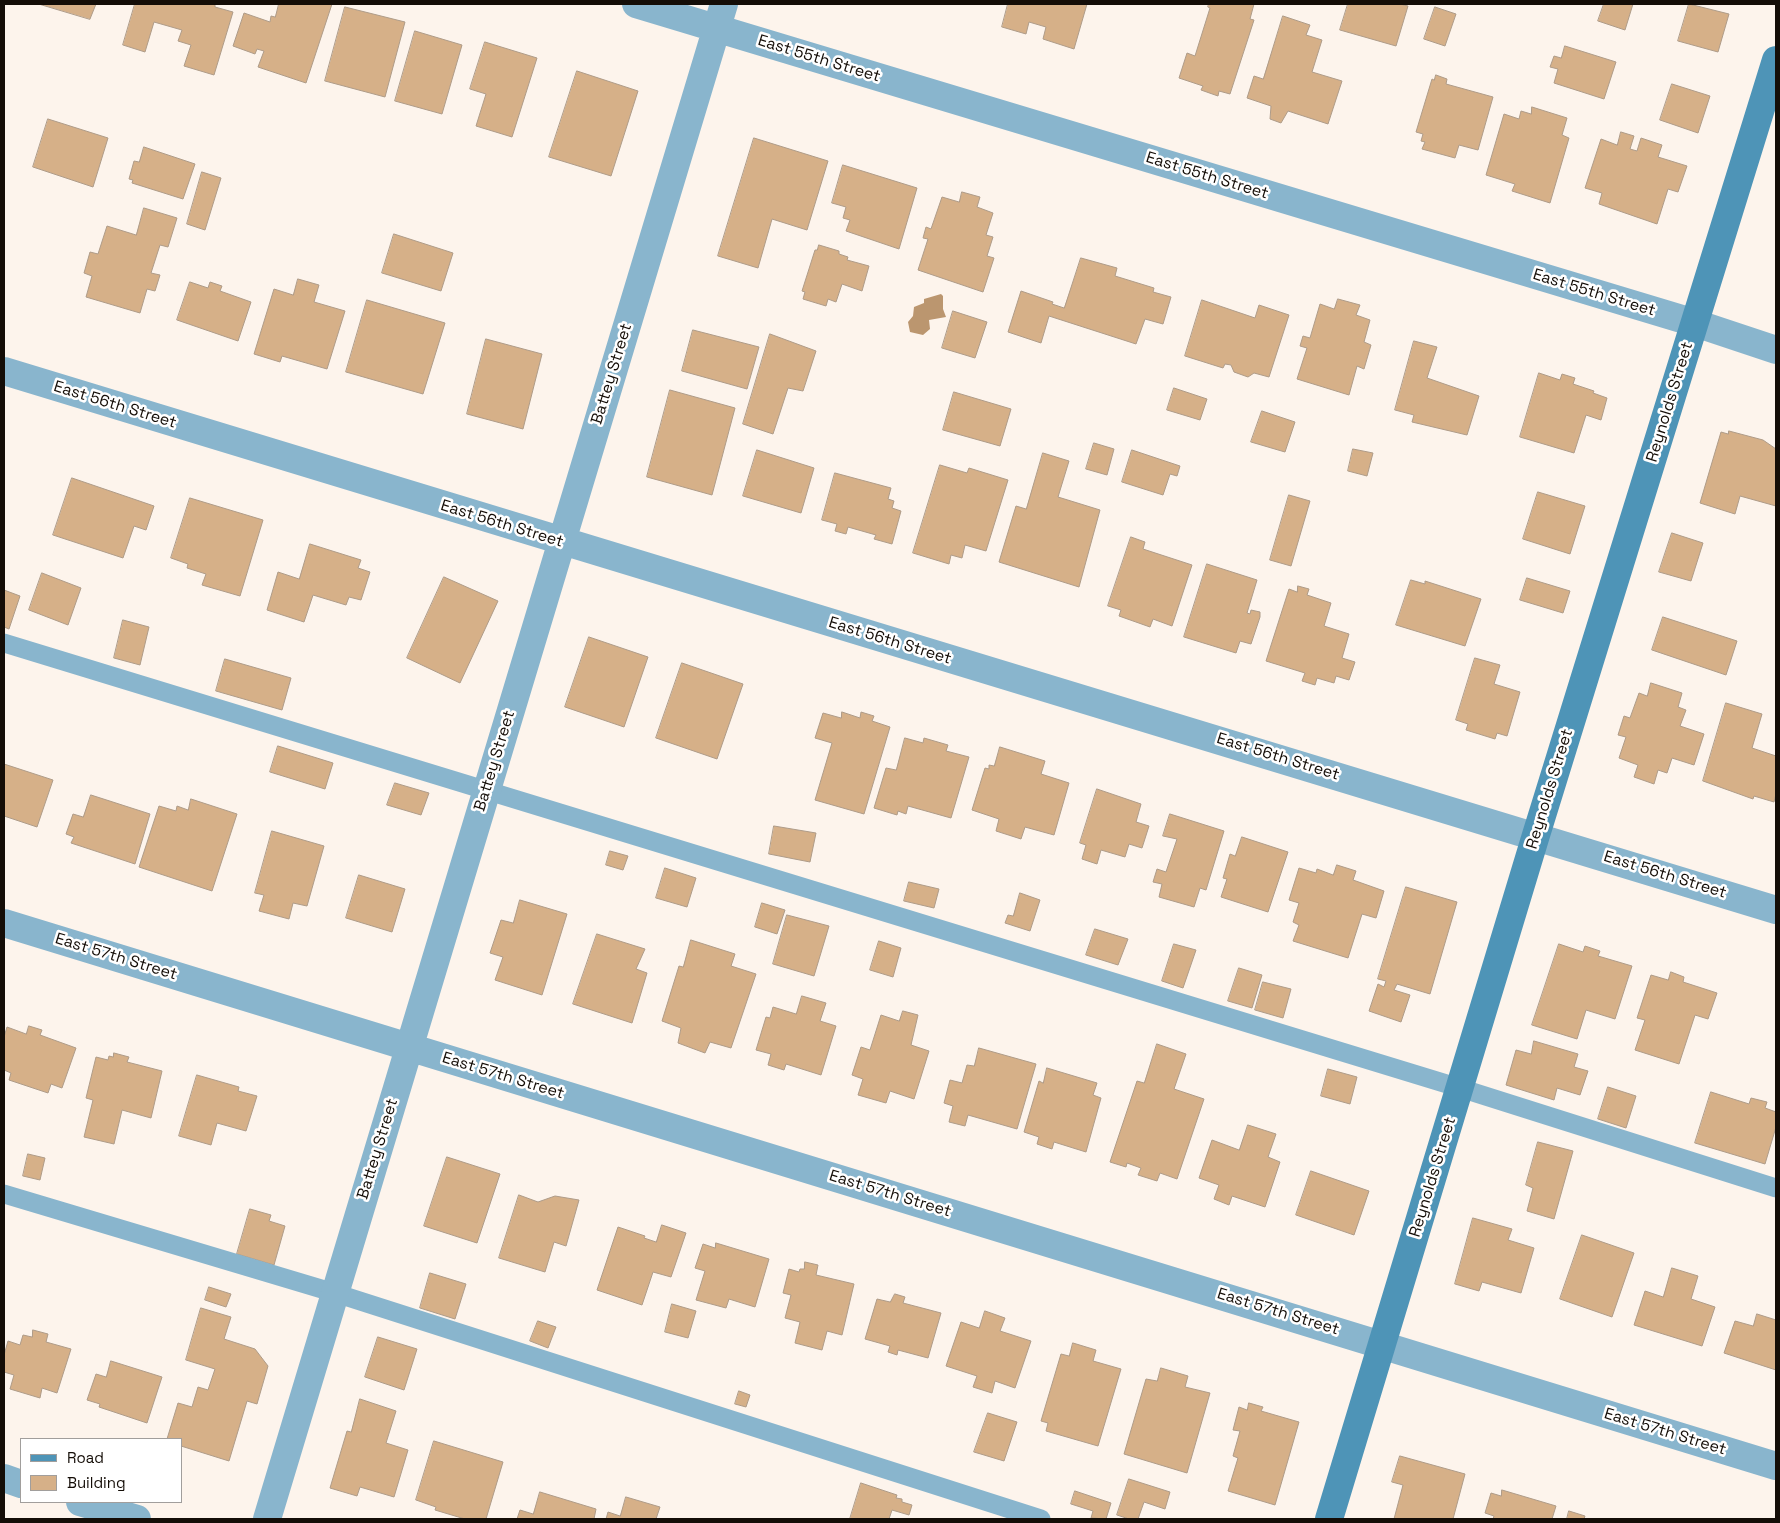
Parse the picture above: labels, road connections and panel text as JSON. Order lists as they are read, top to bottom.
{
  "streets": {
    "street": [
      "East 55th Street",
      "Battey Street",
      "Reynolds Street",
      "East 56th Street",
      "East 57th Street"
    ]
  },
  "crossings": [
    ["East 55th Street", "Battey Street"],
    ["East 55th Street", "Reynolds Street"],
    ["Battey Street", "East 56th Street"],
    ["Battey Street", "East 57th Street"],
    ["Reynolds Street", "East 56th Street"],
    ["Reynolds Street", "East 57th Street"]
  ],
  "legend": ["Road", "Building"]
}
